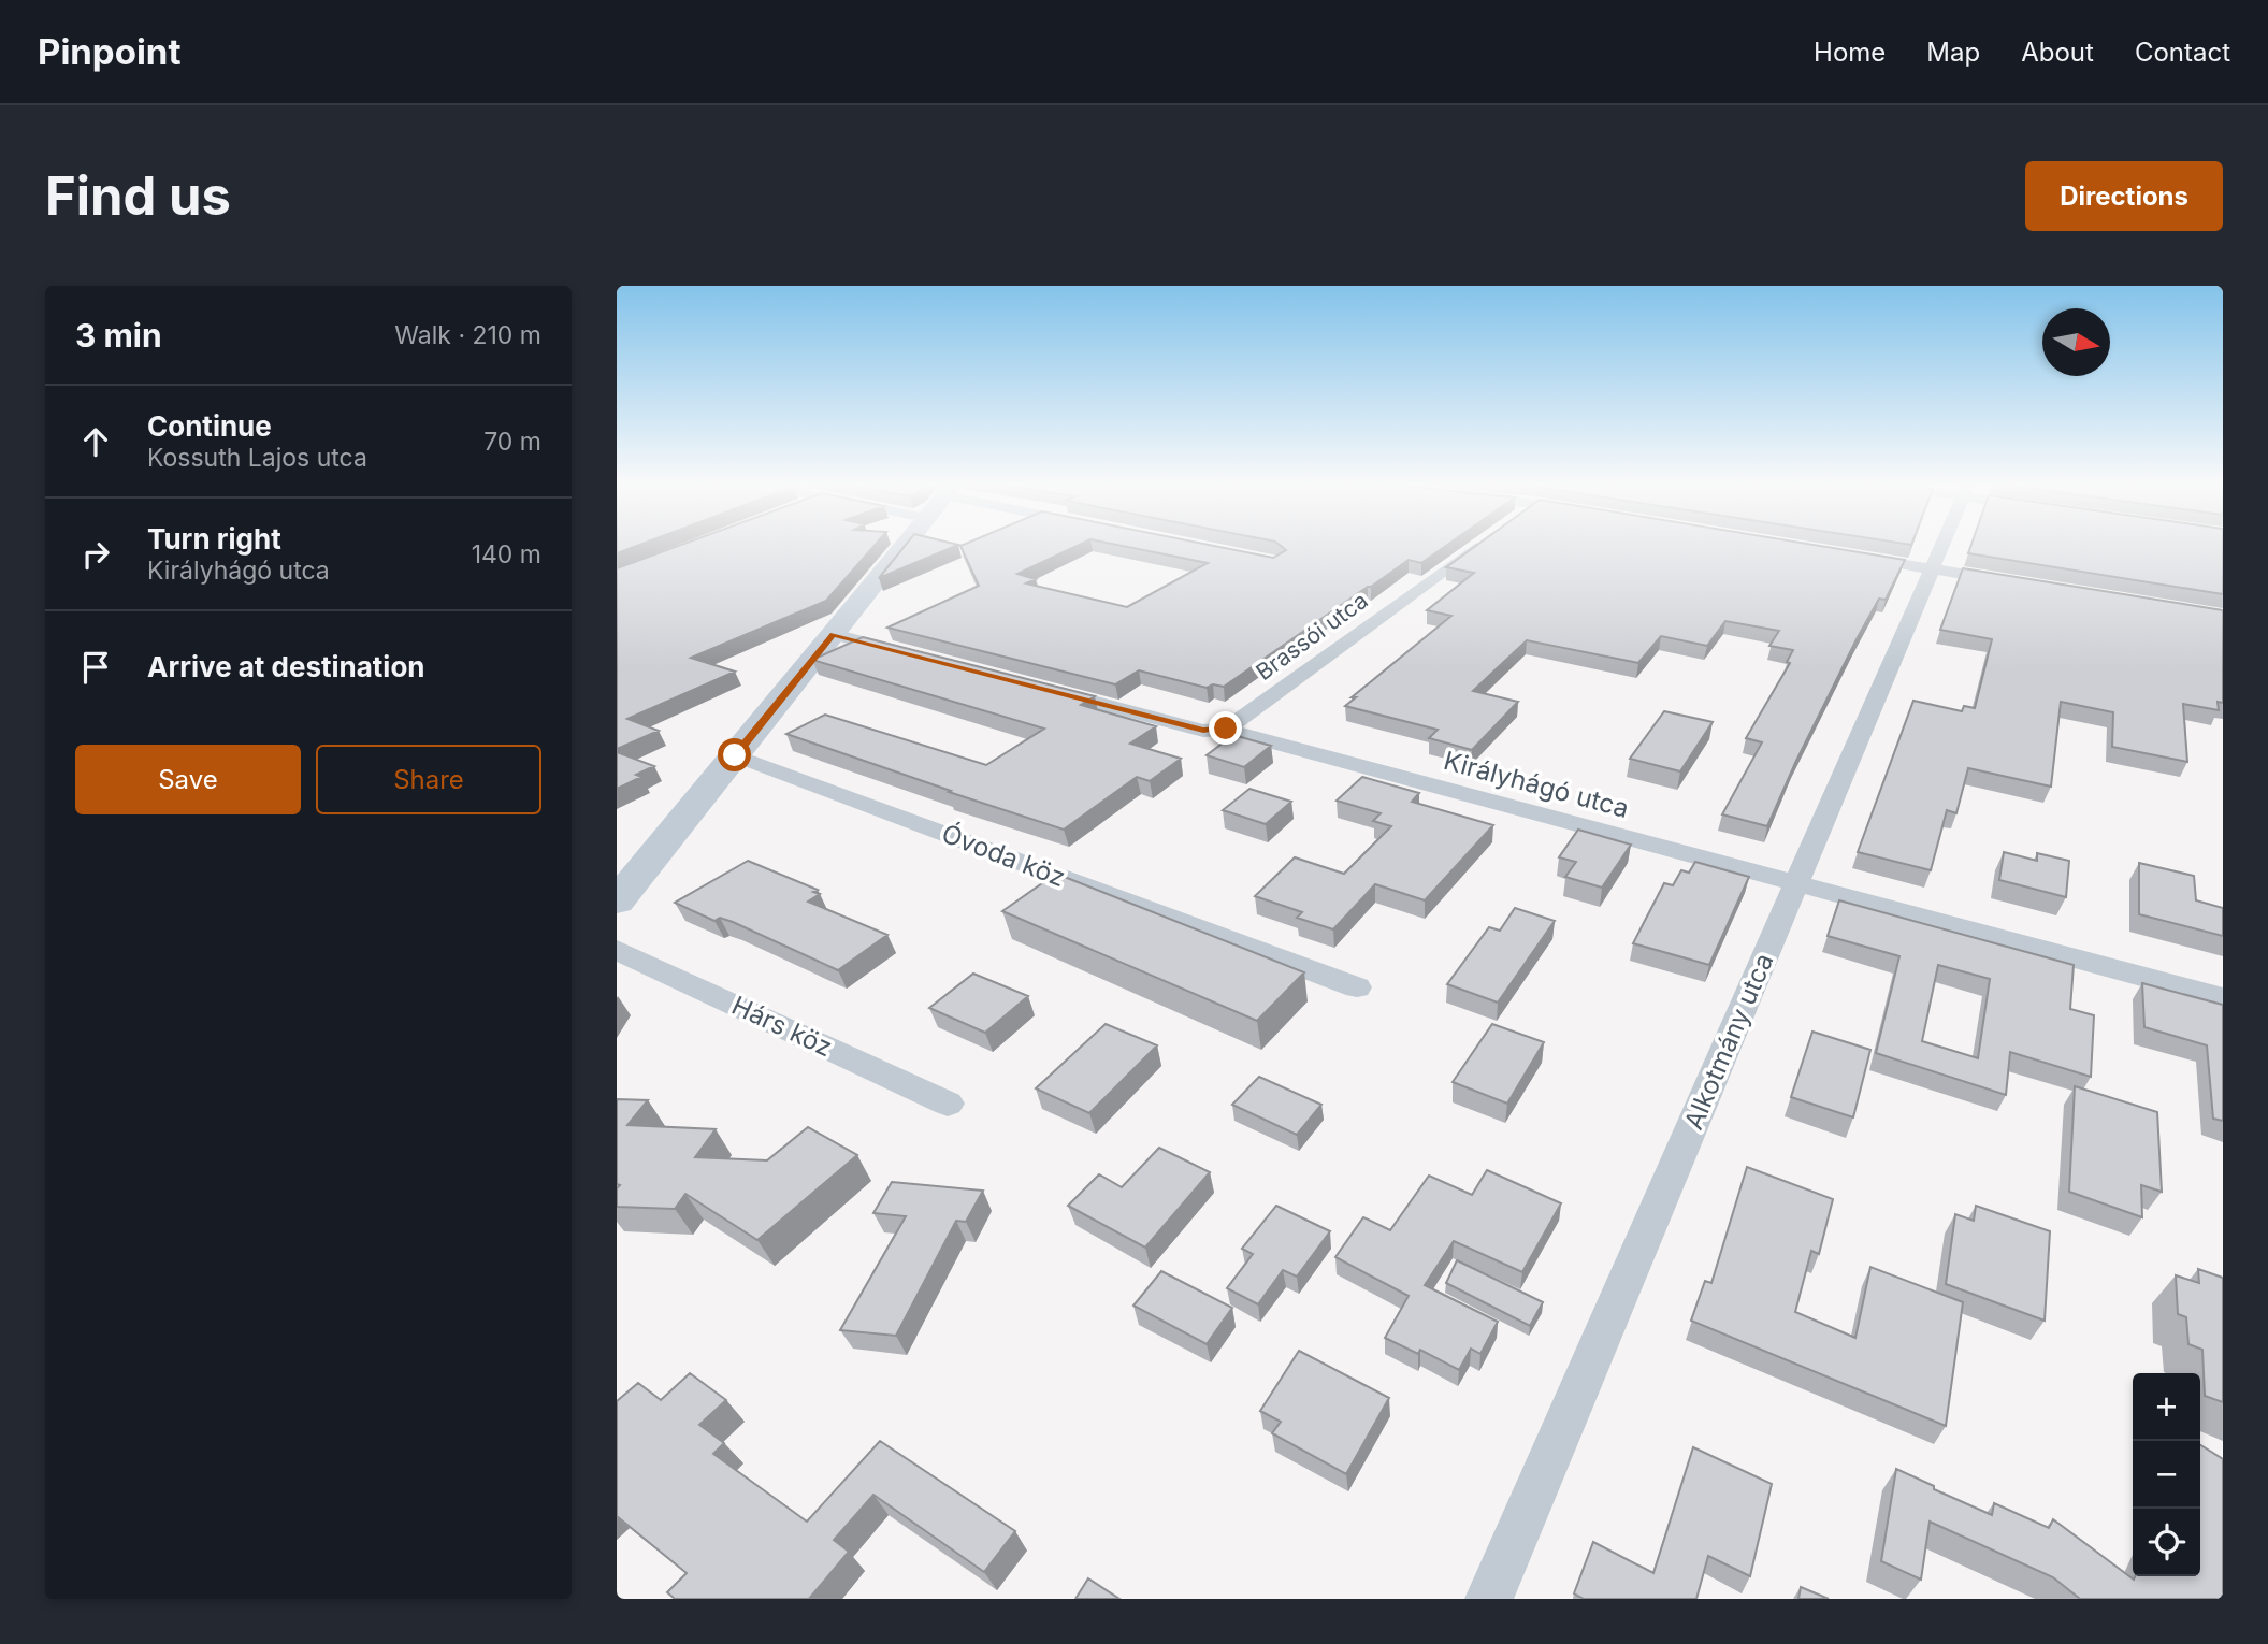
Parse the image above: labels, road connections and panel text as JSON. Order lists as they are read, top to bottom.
{
  "streets": {
    "street": [
      "Brassói utca",
      "Királyhágó utca",
      "Óvoda köz",
      "Hárs köz",
      "Alkotmány utca"
    ]
  },
  "crossings": [
    ["Brassói utca", "Királyhágó utca"],
    ["Királyhágó utca", "Alkotmány utca"]
  ],
  "north": "right",
  "page": {
    "header": "Pinpoint",
    "nav": [
      "Home",
      "Map",
      "About",
      "Contact"
    ],
    "buttons": [
      "Directions",
      ["Save", "Share"]
    ],
    "title": "Find us",
    "heading": ["3 min", "Walk · 210 m"],
    "list": [
      ["Continue", "Kossuth Lajos utca", "70 m"],
      ["Turn right", "Királyhágó utca", "140 m"],
      "Arrive at destination"
    ],
    "map_buttons": ["+", "−"]
  }
}
